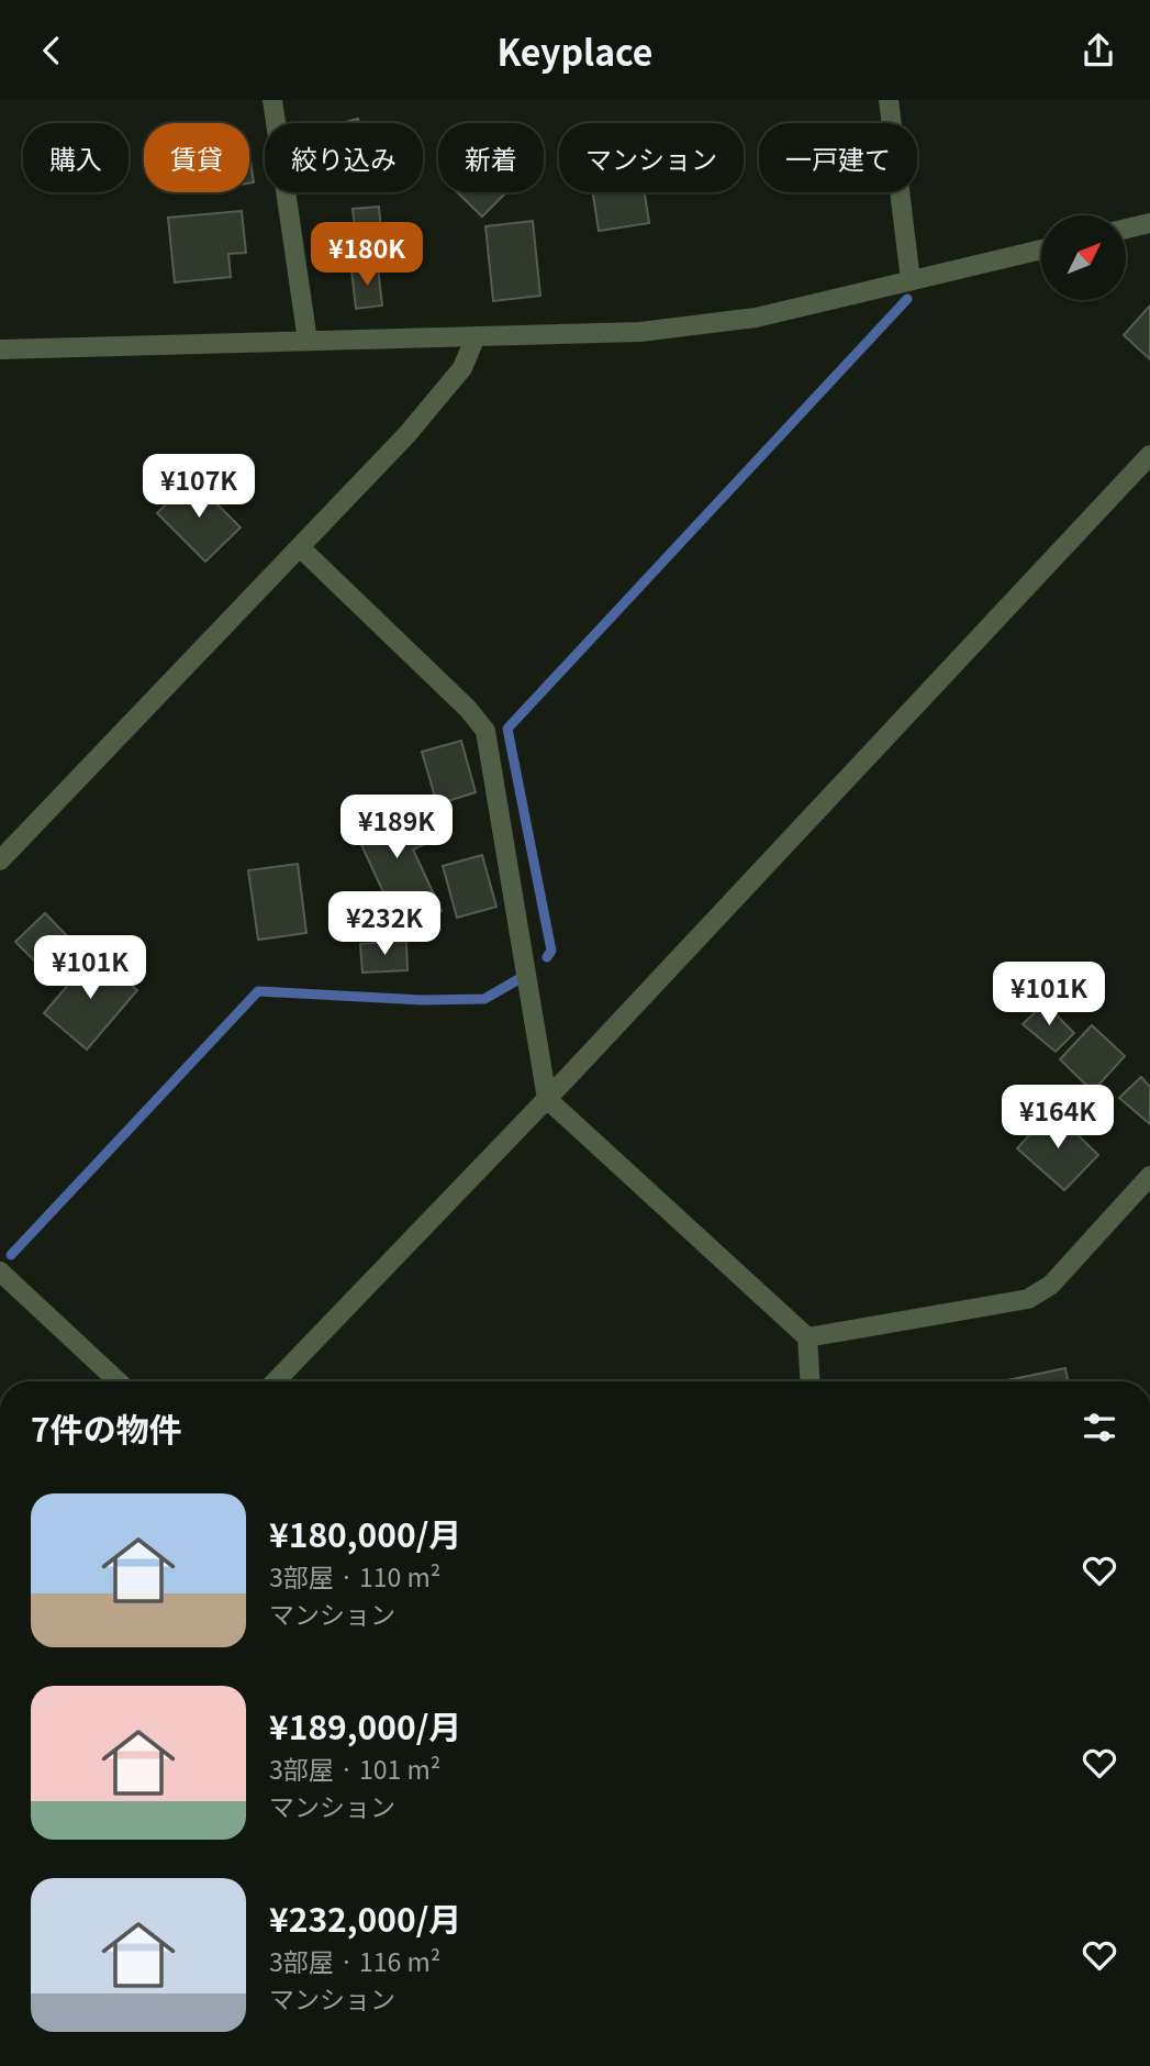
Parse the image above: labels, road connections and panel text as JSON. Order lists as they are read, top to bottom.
{
  "north": "top right",
  "page": {
    "header": "Keyplace",
    "chip": [
      "購入",
      "賃貸",
      "絞り込み",
      "新着",
      "マンション",
      "一戸建て"
    ],
    "price": [
      "¥180K",
      "¥107K",
      "¥189K",
      "¥232K",
      "¥101K",
      "¥101K",
      "¥164K"
    ],
    "heading": "7件の物件",
    "list": [
      {
        "name": "¥180,000/月",
        "note": "3部屋 · 110 m² · マンション"
      },
      {
        "name": "¥189,000/月",
        "note": "3部屋 · 101 m² · マンション"
      },
      {
        "name": "¥232,000/月",
        "note": "3部屋 · 116 m² · マンション"
      }
    ]
  }
}
